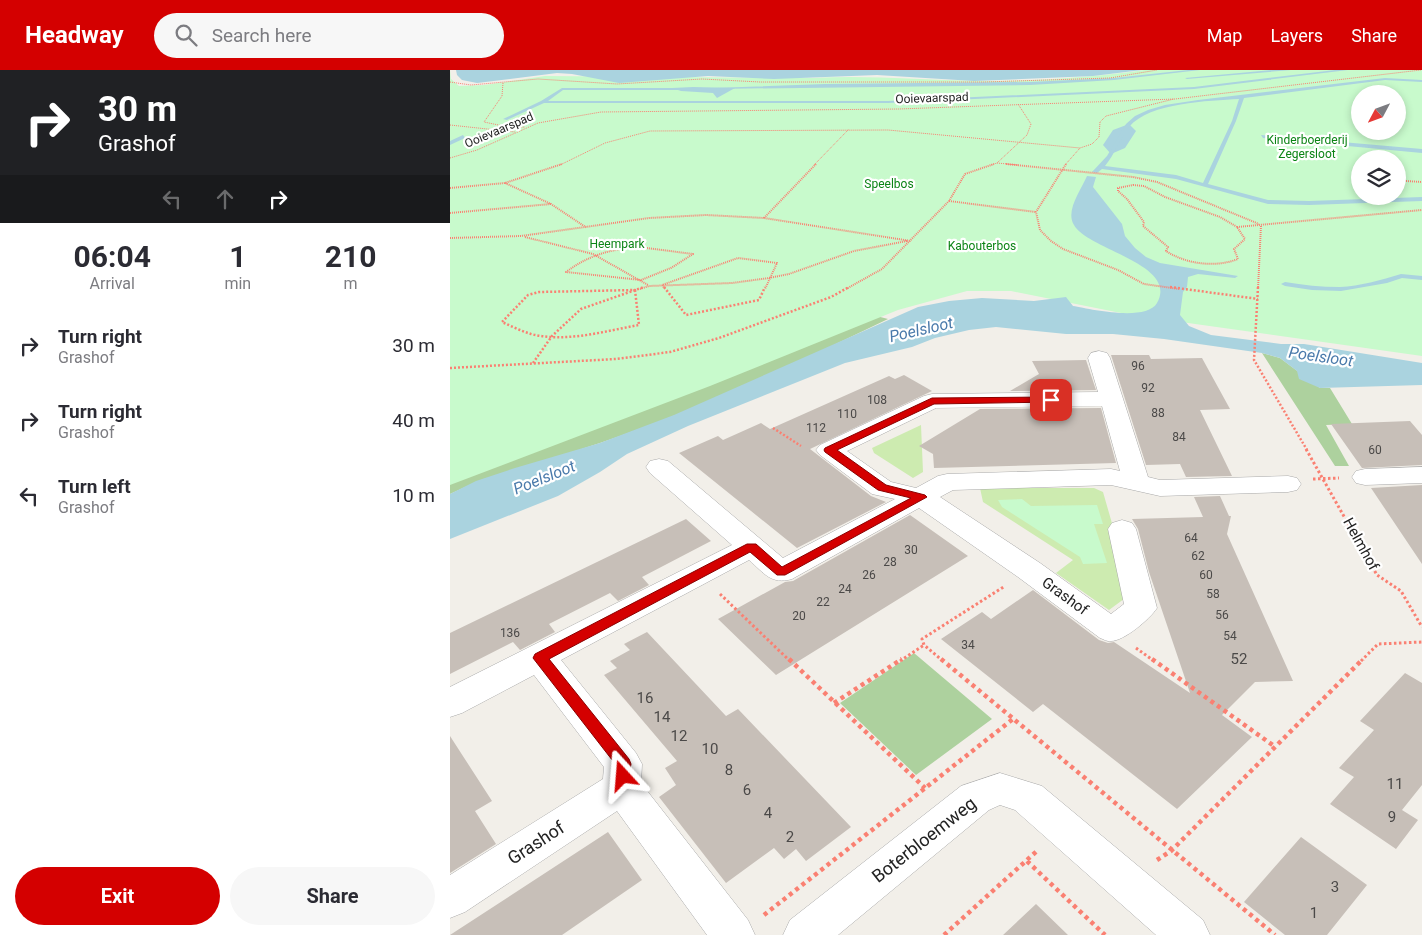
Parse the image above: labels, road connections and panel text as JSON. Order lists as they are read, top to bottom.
{
  "streets": {
    "street": ["Grashof", "Boterbloemweg"],
    "path": ["Ooievaarspad", "Helmhof"]
  },
  "water": ["Poelsloot"],
  "parks": [
    "Kinderboerderij Zegersloot",
    "Speelbos",
    "Heempark",
    "Kabouterbos"
  ],
  "house_numbers": [
    "96",
    "92",
    "108",
    "88",
    "110",
    "112",
    "84",
    "60",
    "64",
    "30",
    "62",
    "28",
    "26",
    "60",
    "24",
    "58",
    "22",
    "56",
    "20",
    "136",
    "54",
    "34",
    "52",
    "16",
    "14",
    "12",
    "10",
    "8",
    "11",
    "6",
    "4",
    "9",
    "2",
    "3",
    "1"
  ],
  "north": "bottom left",
  "page": {
    "header": "Headway",
    "search": "Search here",
    "nav": ["Map", "Layers", "Share"],
    "turn": ["30 m", "Grashof"],
    "eta": [
      "06:04",
      "Arrival",
      "1",
      "min",
      "210",
      "m"
    ],
    "list": [
      {
        "name": "Turn right",
        "note": "Grashof",
        "value": "30 m"
      },
      {
        "name": "Turn right",
        "note": "Grashof",
        "value": "40 m"
      },
      {
        "name": "Turn left",
        "note": "Grashof",
        "value": "10 m"
      }
    ],
    "buttons": ["Exit", "Share"]
  }
}
